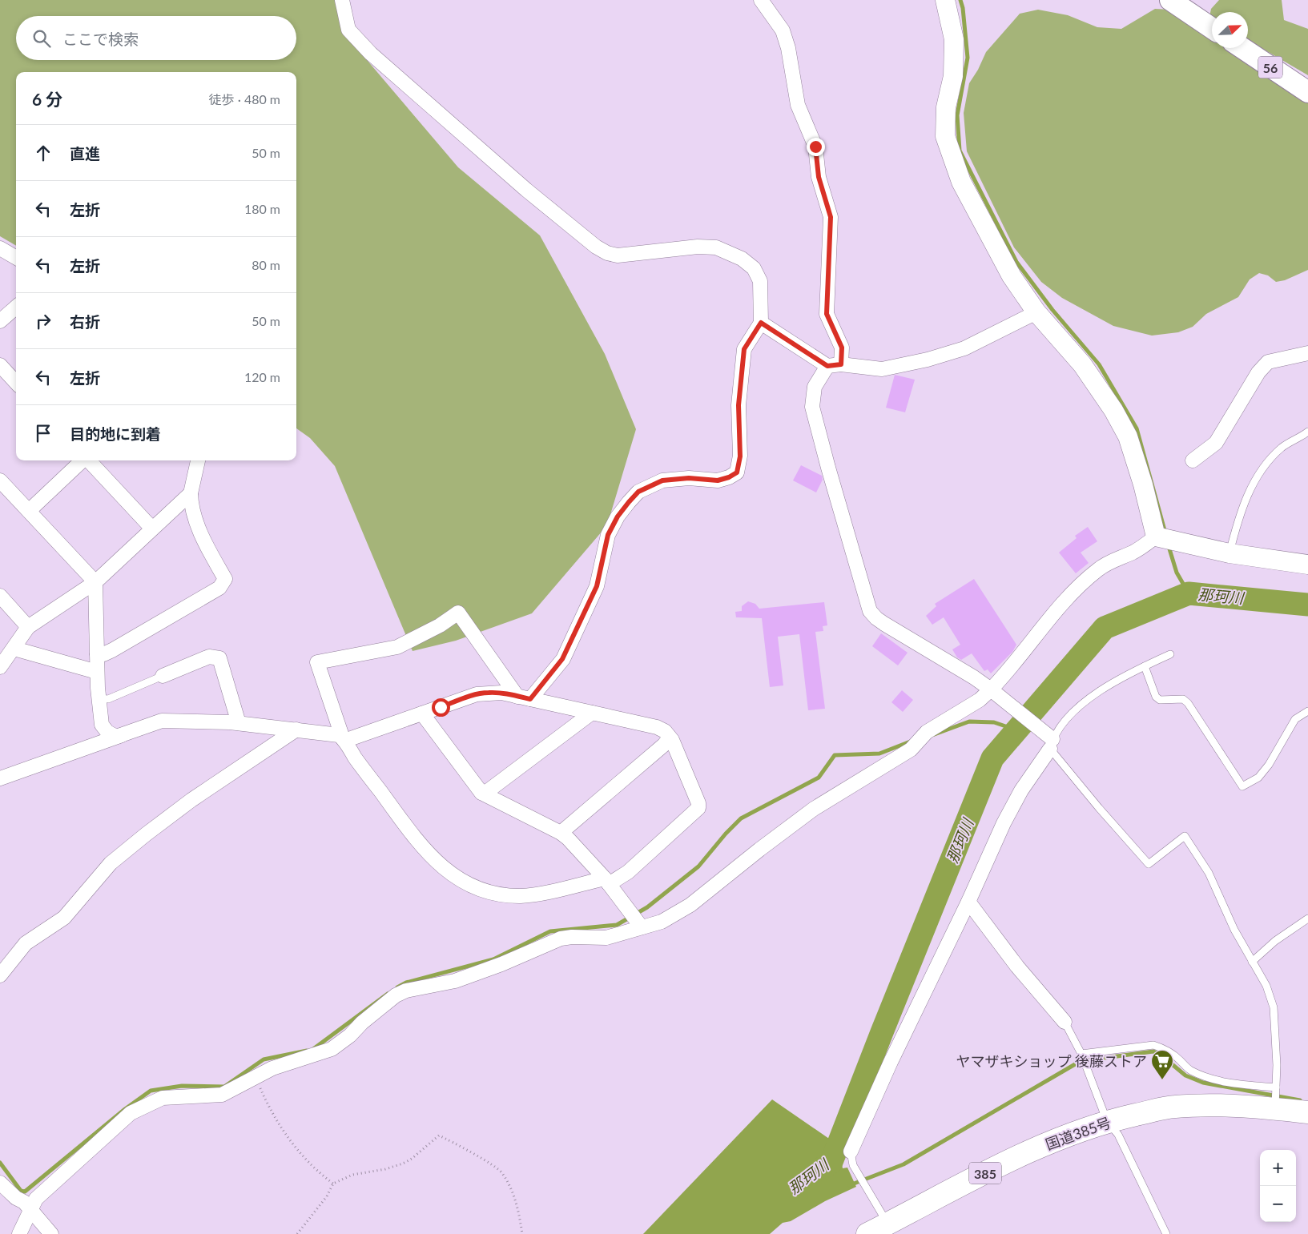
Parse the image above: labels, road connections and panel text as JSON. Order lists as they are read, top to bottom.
{
  "streets": {
    "highway": ["国道385号", "385"],
    "main road": ["56"]
  },
  "water": ["那珂川"],
  "places": {
    "supermarket": ["ヤマザキショップ 後藤ストア"]
  },
  "north": "top right",
  "page": {
    "search": "ここで検索",
    "heading": ["6 分", "徒歩 · 480 m"],
    "list": [
      ["直進", "50 m"],
      ["左折", "180 m"],
      ["左折", "80 m"],
      ["右折", "50 m"],
      ["左折", "120 m"],
      "目的地に到着"
    ],
    "map_buttons": ["+", "−"]
  }
}
